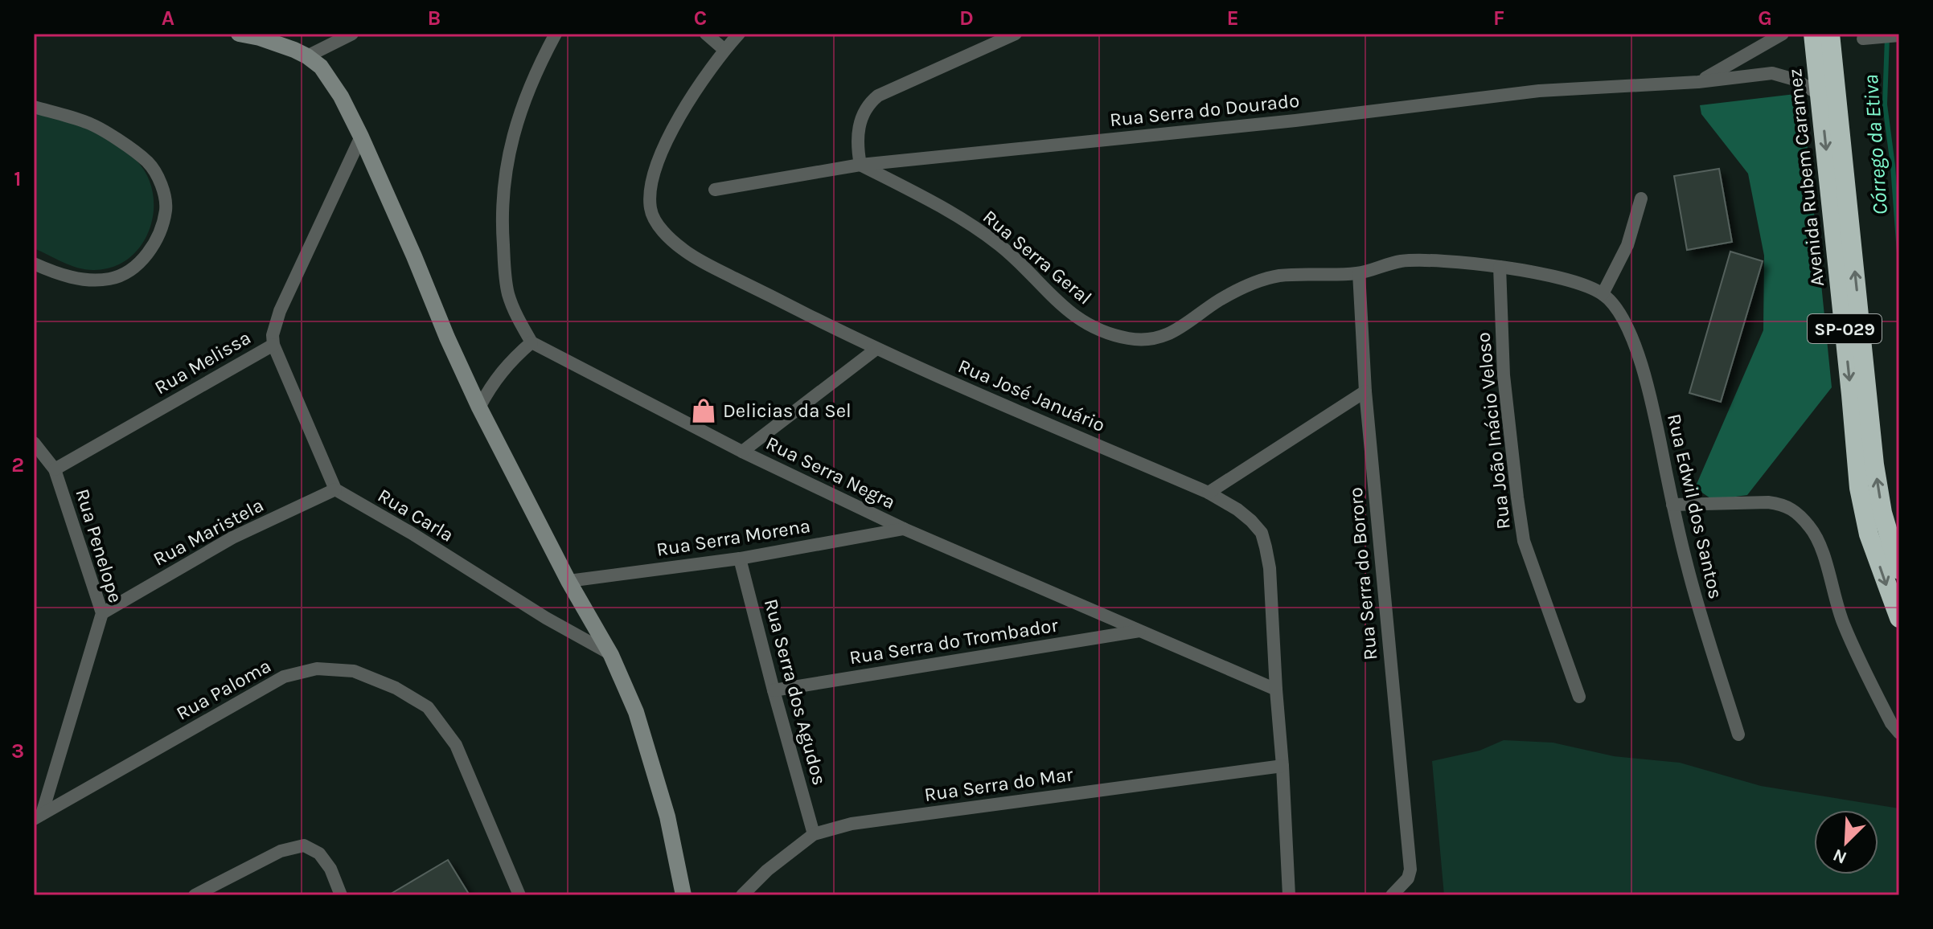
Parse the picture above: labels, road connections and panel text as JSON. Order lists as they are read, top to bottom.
{
  "streets": {
    "highway": ["Avenida Rubem Caramez", "SP-029"],
    "street": [
      "Rua Serra do Dourado",
      "Rua Serra Geral",
      "Rua Melissa",
      "Rua José Januário",
      "Rua João Inácio Veloso",
      "Rua Serra Negra",
      "Rua Edwil dos Santos",
      "Rua Carla",
      "Rua Maristela",
      "Rua Serra Morena",
      "Rua Penelope",
      "Rua Serra do Bororo",
      "Rua Serra do Trombador",
      "Rua Paloma",
      "Rua Serra dos Agudos",
      "Rua Serra do Mar"
    ]
  },
  "crossings": [
    ["Rua Serra do Dourado", "Avenida Rubem Caramez"],
    ["Rua Serra do Dourado", "Rua Serra Geral"],
    ["Rua Serra Geral", "Rua João Inácio Veloso"],
    ["Rua Serra Geral", "Rua Edwil dos Santos"],
    ["Rua Serra Geral", "Rua Serra do Bororo"],
    ["Rua Melissa", "Rua Penelope"],
    ["Rua José Januário", "Rua Serra Negra"],
    ["Rua José Januário", "Rua Serra do Mar"],
    ["Rua Serra Negra", "Rua Serra Morena"],
    ["Rua Serra Negra", "Rua Serra do Trombador"],
    ["Rua Carla", "Rua Maristela"],
    ["Rua Maristela", "Rua Penelope"],
    ["Rua Serra Morena", "Rua Serra dos Agudos"],
    ["Rua Penelope", "Rua Paloma"],
    ["Rua Serra do Trombador", "Rua Serra dos Agudos"],
    ["Rua Serra dos Agudos", "Rua Serra do Mar"]
  ],
  "water": ["Córrego da Etiva"],
  "places": {
    "shop": ["Delicias da Sel"]
  },
  "north": "bottom left",
  "grid": {
    "columns": [
      "A",
      "B",
      "C",
      "D",
      "E",
      "F",
      "G"
    ],
    "rows": ["1", "2", "3"]
  }
}
